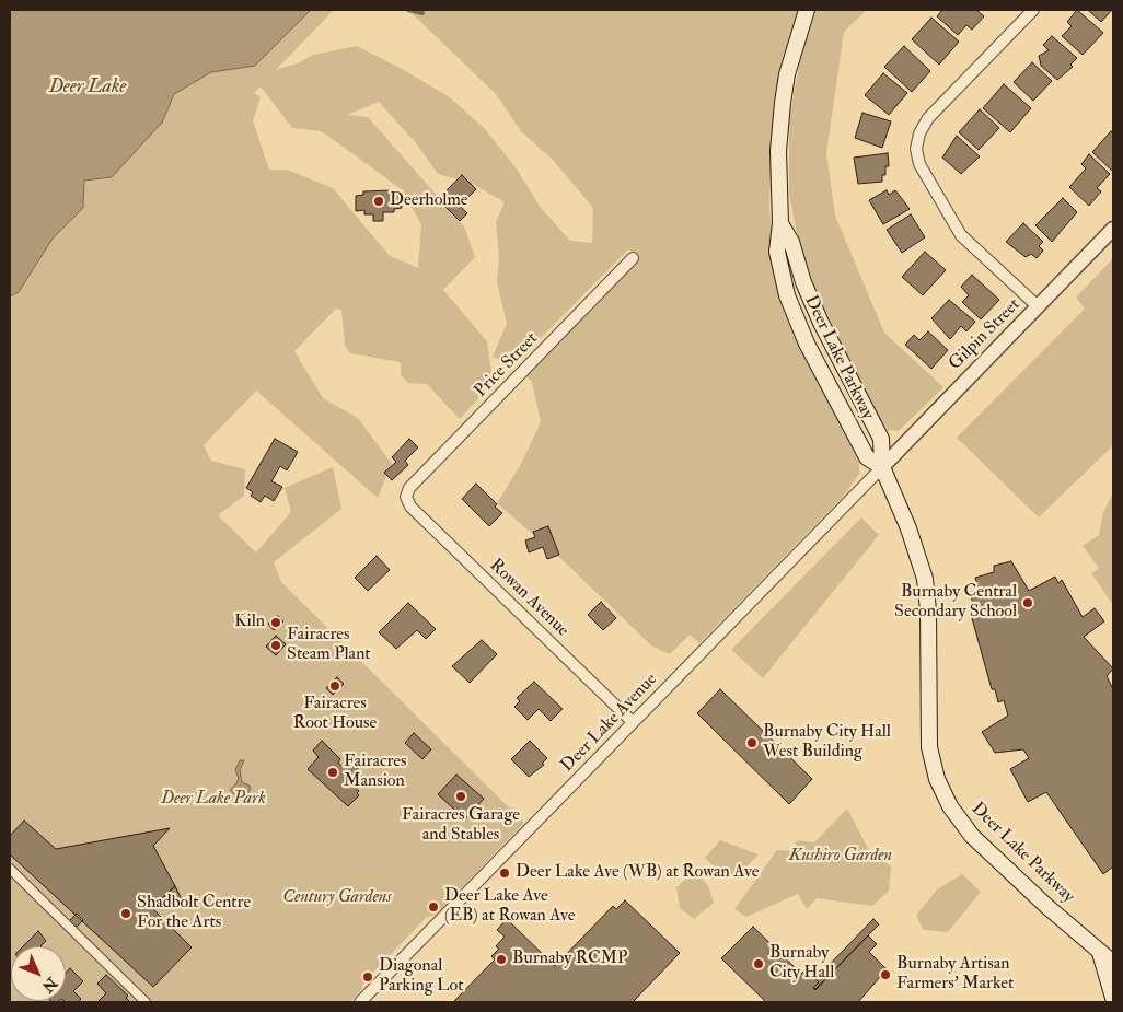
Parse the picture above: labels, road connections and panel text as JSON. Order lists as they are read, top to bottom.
{
  "streets": {
    "main road": ["Deer Lake Parkway"],
    "street": [
      "Gilpin Street",
      "Price Street",
      "Rowan Avenue",
      "Deer Lake Avenue"
    ]
  },
  "crossings": [
    ["Gilpin Street", "Deer Lake Parkway"],
    ["Gilpin Street", "Deer Lake Avenue"],
    ["Deer Lake Parkway", "Deer Lake Avenue"],
    ["Price Street", "Rowan Avenue"],
    ["Rowan Avenue", "Deer Lake Avenue"]
  ],
  "water": ["Deer Lake"],
  "parks": ["Deer Lake Park", "Kushiro Garden", "Century Gardens"],
  "places": [
    "Deerholme",
    "Burnaby Central Secondary School",
    "Kiln",
    "Fairacres Steam Plant",
    "Fairacres Root House",
    "Burnaby City Hall West Building",
    "Fairacres Mansion",
    "Fairacres Garage and Stables",
    "Deer Lake Ave (WB) at Rowan Ave",
    "Deer Lake Ave (EB) at Rowan Ave",
    "Shadbolt Centre For the Arts",
    "Burnaby RCMP",
    "Burnaby City Hall",
    "Burnaby Artisan Farmers' Market",
    "Diagonal Parking Lot"
  ],
  "north": "bottom right"
}
